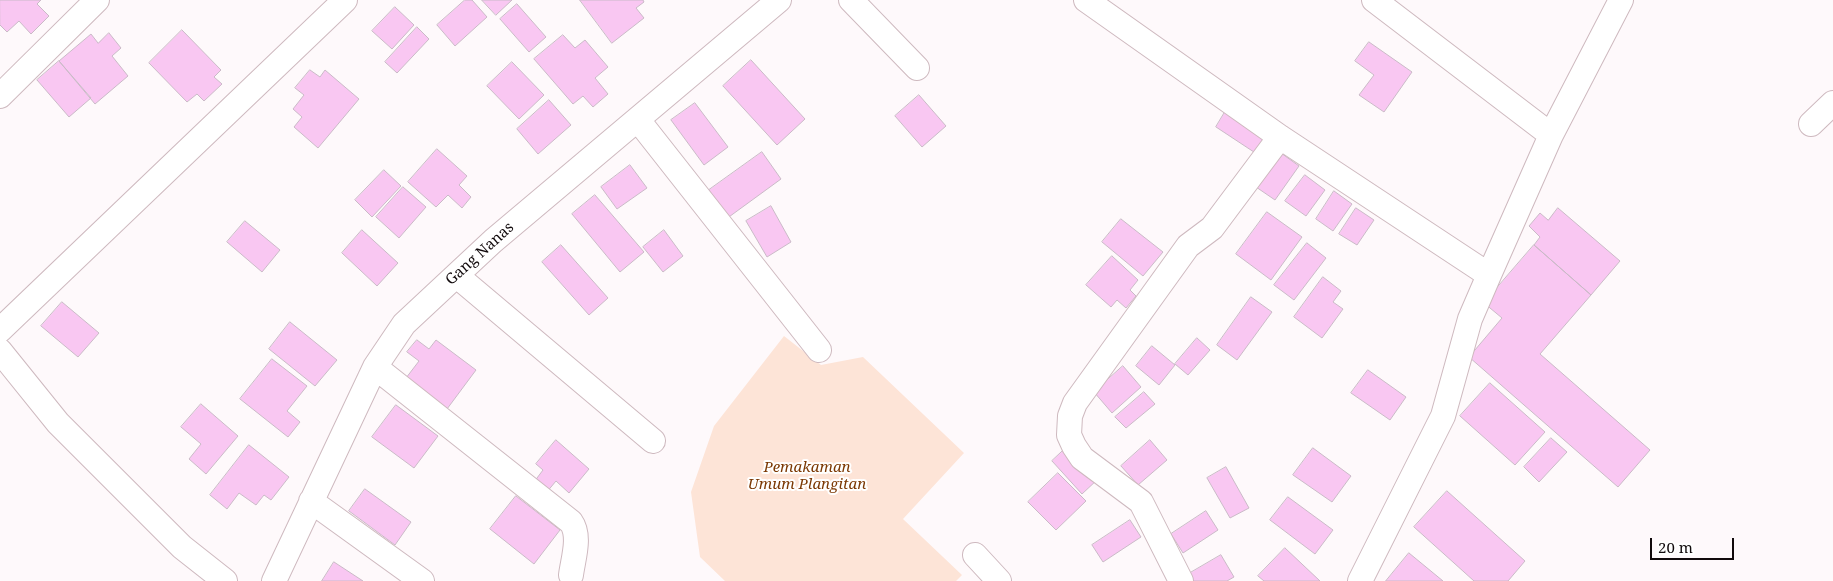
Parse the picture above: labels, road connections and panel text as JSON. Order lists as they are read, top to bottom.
{
  "streets": {
    "street": ["Gang Nanas"]
  },
  "parks": ["Pemakaman Umum Plangitan"],
  "scale_bar": "20 m"
}
